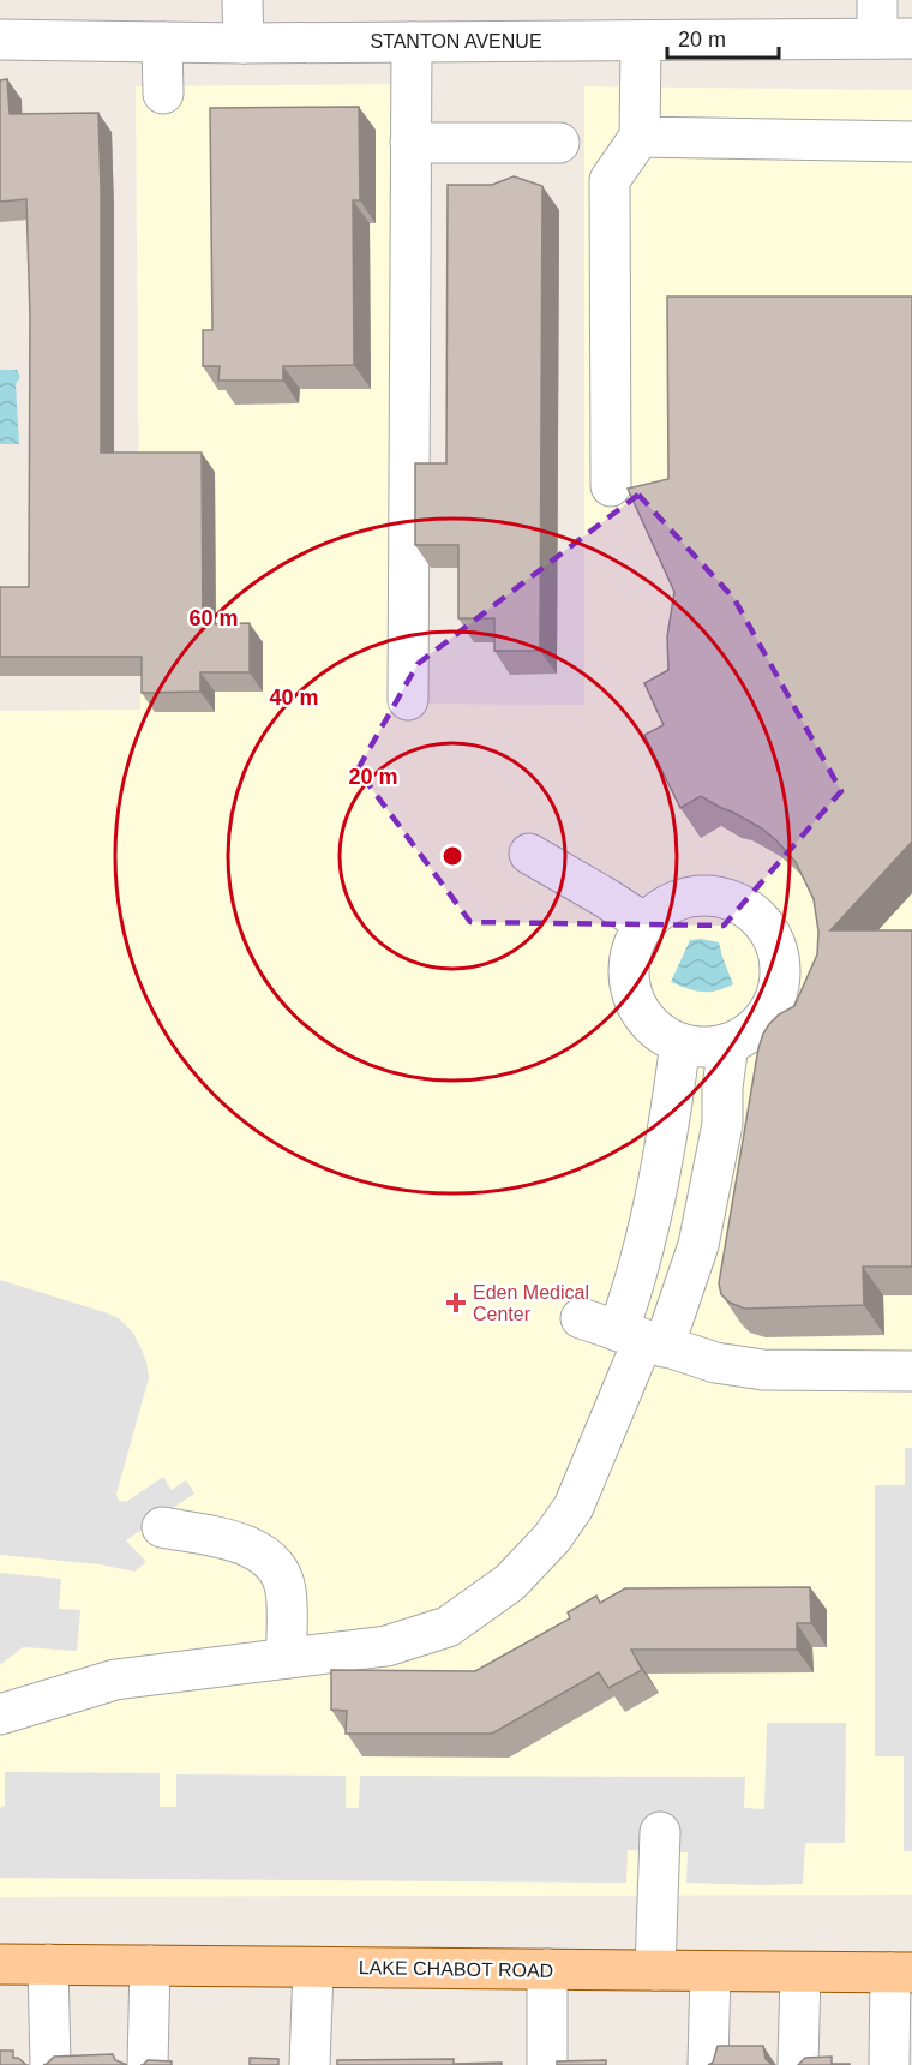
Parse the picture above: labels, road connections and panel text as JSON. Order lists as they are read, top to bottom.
{
  "streets": {
    "main road": ["LAKE CHABOT ROAD"],
    "street": ["STANTON AVENUE"]
  },
  "places": {
    "health": ["Eden Medical Center"]
  },
  "scale_bar": "20 m",
  "rings": ["60 m", "40 m", "20 m"]
}
